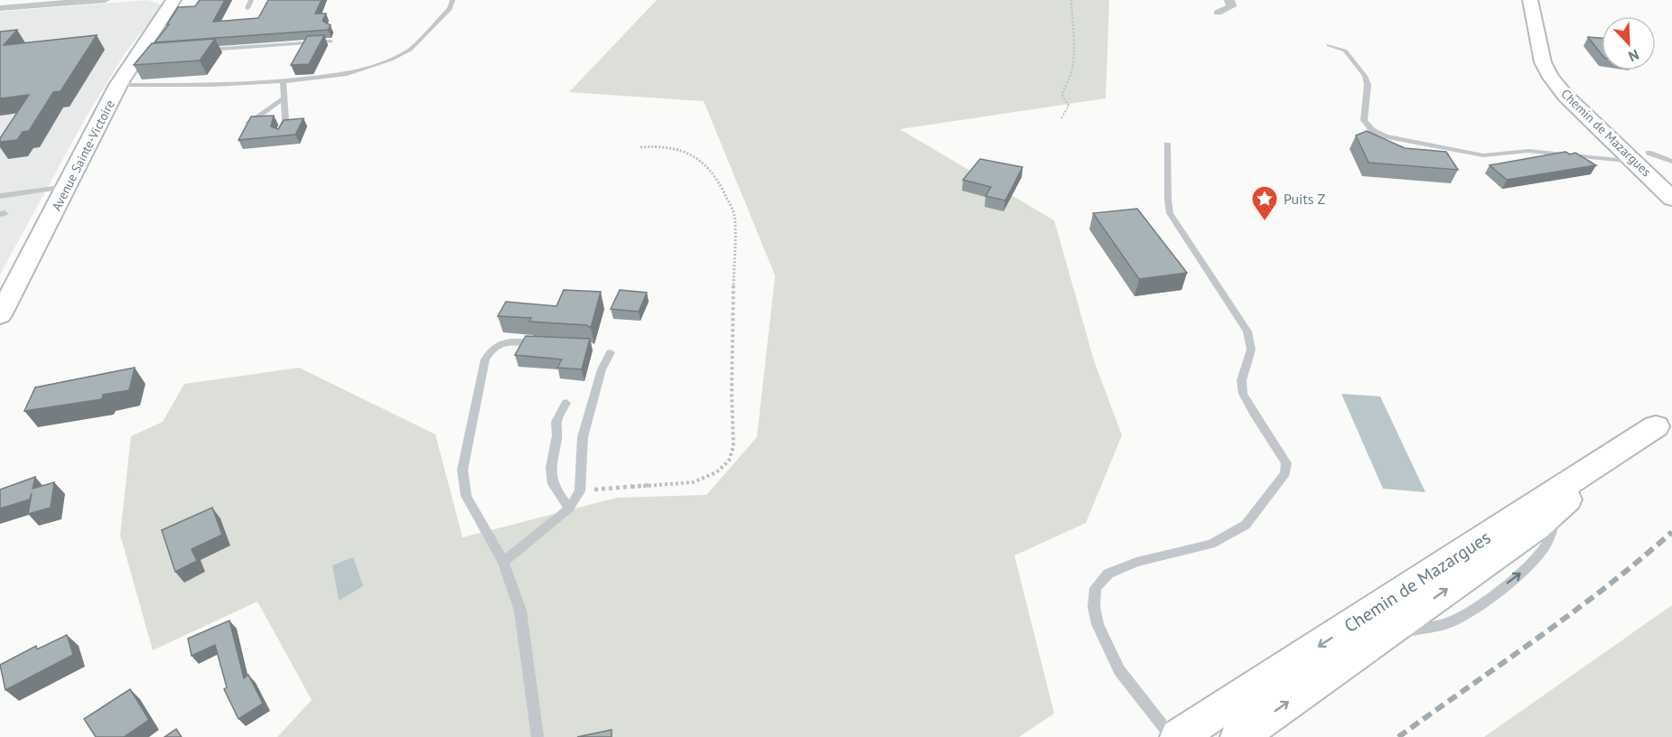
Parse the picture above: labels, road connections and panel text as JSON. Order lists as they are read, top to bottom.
{
  "streets": {
    "main road": ["Chemin de Mazargues", "Avenue Sainte-Victoire"]
  },
  "places": {
    "place": ["Puits Z"]
  },
  "north": "bottom right"
}
